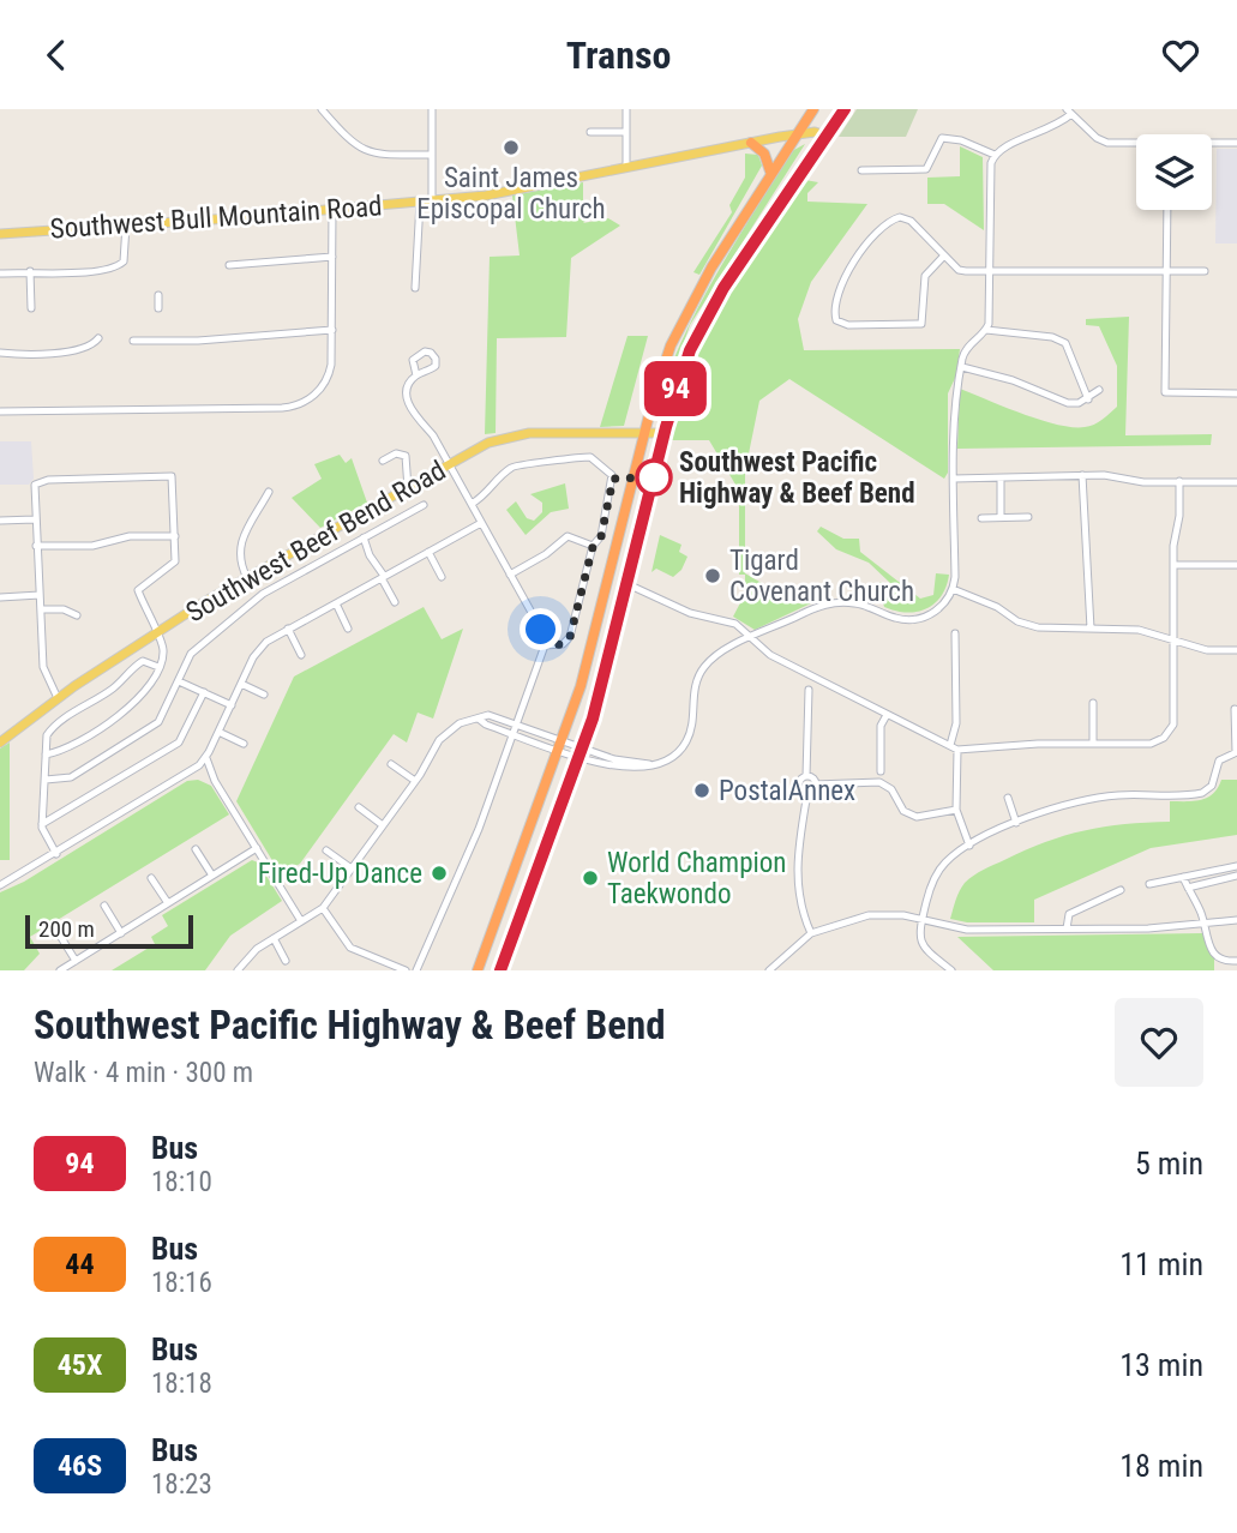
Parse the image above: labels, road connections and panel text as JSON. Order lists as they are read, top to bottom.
{
  "streets": {
    "main road": ["Southwest Bull Mountain Road", "Southwest Beef Bend Road"]
  },
  "places": [
    "Saint James Episcopal Church",
    "Southwest Pacific Highway & Beef Bend",
    "Tigard Covenant Church",
    "PostalAnnex",
    "Fired-Up Dance",
    "World Champion Taekwondo"
  ],
  "lines": ["bus line 94"],
  "scale_bar": "200 m",
  "page": {
    "header": "Transo",
    "on_map": "94",
    "scale": "200 m",
    "heading": ["Southwest Pacific Highway & Beef Bend", "Walk · 4 min · 300 m"],
    "list": [
      {
        "mark": "94",
        "name": "Bus",
        "note": "18:10",
        "value": "5 min"
      },
      {
        "mark": "44",
        "name": "Bus",
        "note": "18:16",
        "value": "11 min"
      },
      {
        "mark": "45X",
        "name": "Bus",
        "note": "18:18",
        "value": "13 min"
      },
      {
        "mark": "46S",
        "name": "Bus",
        "note": "18:23",
        "value": "18 min"
      }
    ]
  }
}
